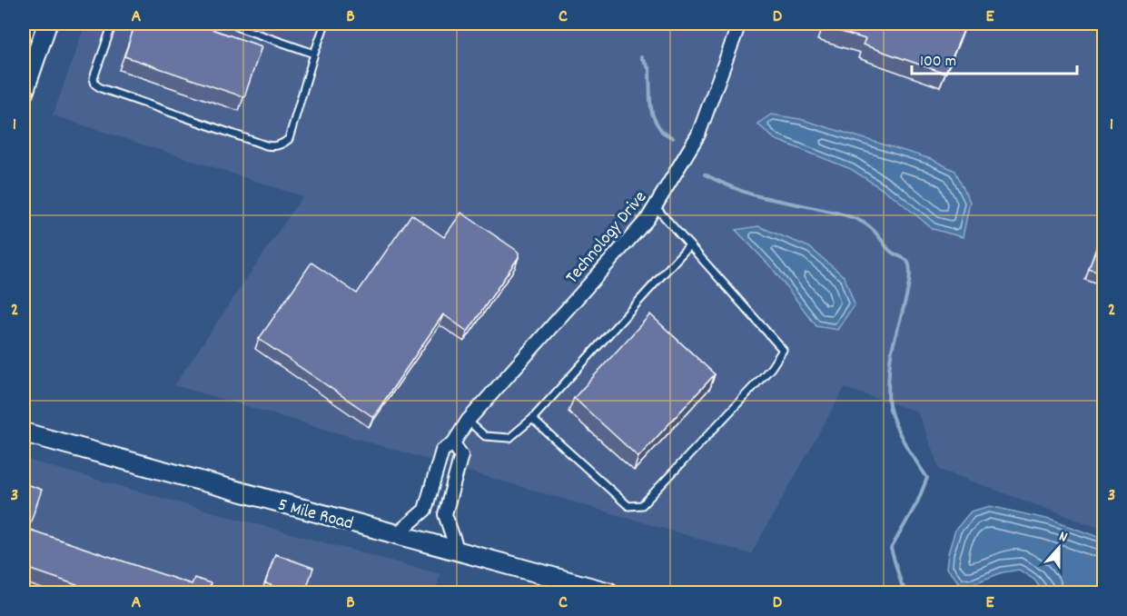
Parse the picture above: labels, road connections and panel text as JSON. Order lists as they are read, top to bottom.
{
  "streets": {
    "street": ["Technology Drive", "5 Mile Road"]
  },
  "crossings": [
    ["Technology Drive", "5 Mile Road"]
  ],
  "scale_bar": "100 m",
  "north": "top",
  "grid": {
    "columns": [
      "A",
      "B",
      "C",
      "D",
      "E"
    ],
    "rows": ["1", "2", "3"]
  }
}
